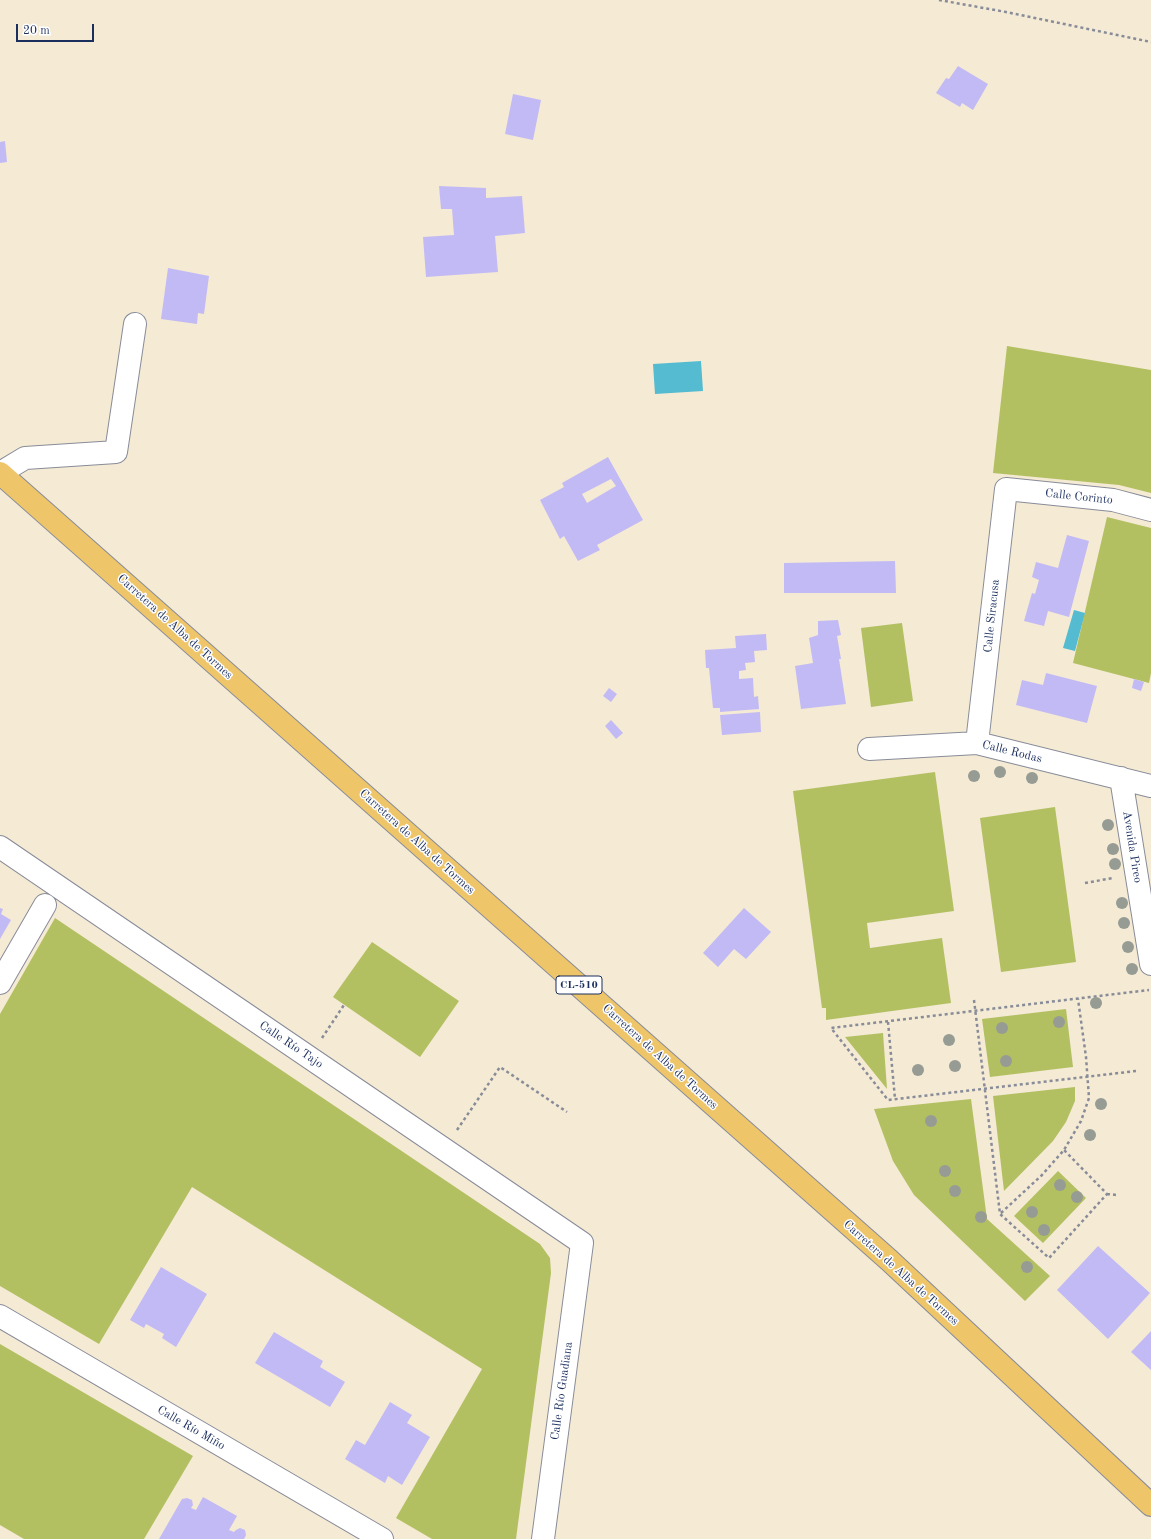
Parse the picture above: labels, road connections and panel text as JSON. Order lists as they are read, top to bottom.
{
  "streets": {
    "main road": ["Carretera de Alba de Tormes", "CL-510"],
    "street": [
      "Calle Corinto",
      "Calle Siracusa",
      "Calle Rodas",
      "Avenida Pireo",
      "Calle Río Tajo",
      "Calle Río Guadiana",
      "Calle Río Miño"
    ]
  },
  "crossings": [
    ["Calle Corinto", "Calle Siracusa"],
    ["Calle Siracusa", "Calle Rodas"],
    ["Calle Rodas", "Avenida Pireo"],
    ["Calle Río Tajo", "Calle Río Guadiana"]
  ],
  "scale_bar": "20 m"
}
